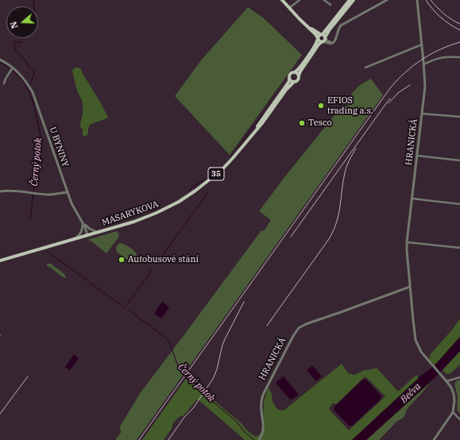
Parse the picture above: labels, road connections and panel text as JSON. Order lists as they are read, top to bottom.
{
  "streets": {
    "main road": ["35", "MASARYKOVA"],
    "street": ["HRANICKÁ", "U BYNINY"]
  },
  "crossings": [
    ["35", "MASARYKOVA"]
  ],
  "water": ["Černý potok", "Bečva"],
  "places": ["EFIOS trading a.s.", "Tesco", "Autobusové stání"],
  "north": "left"
}
